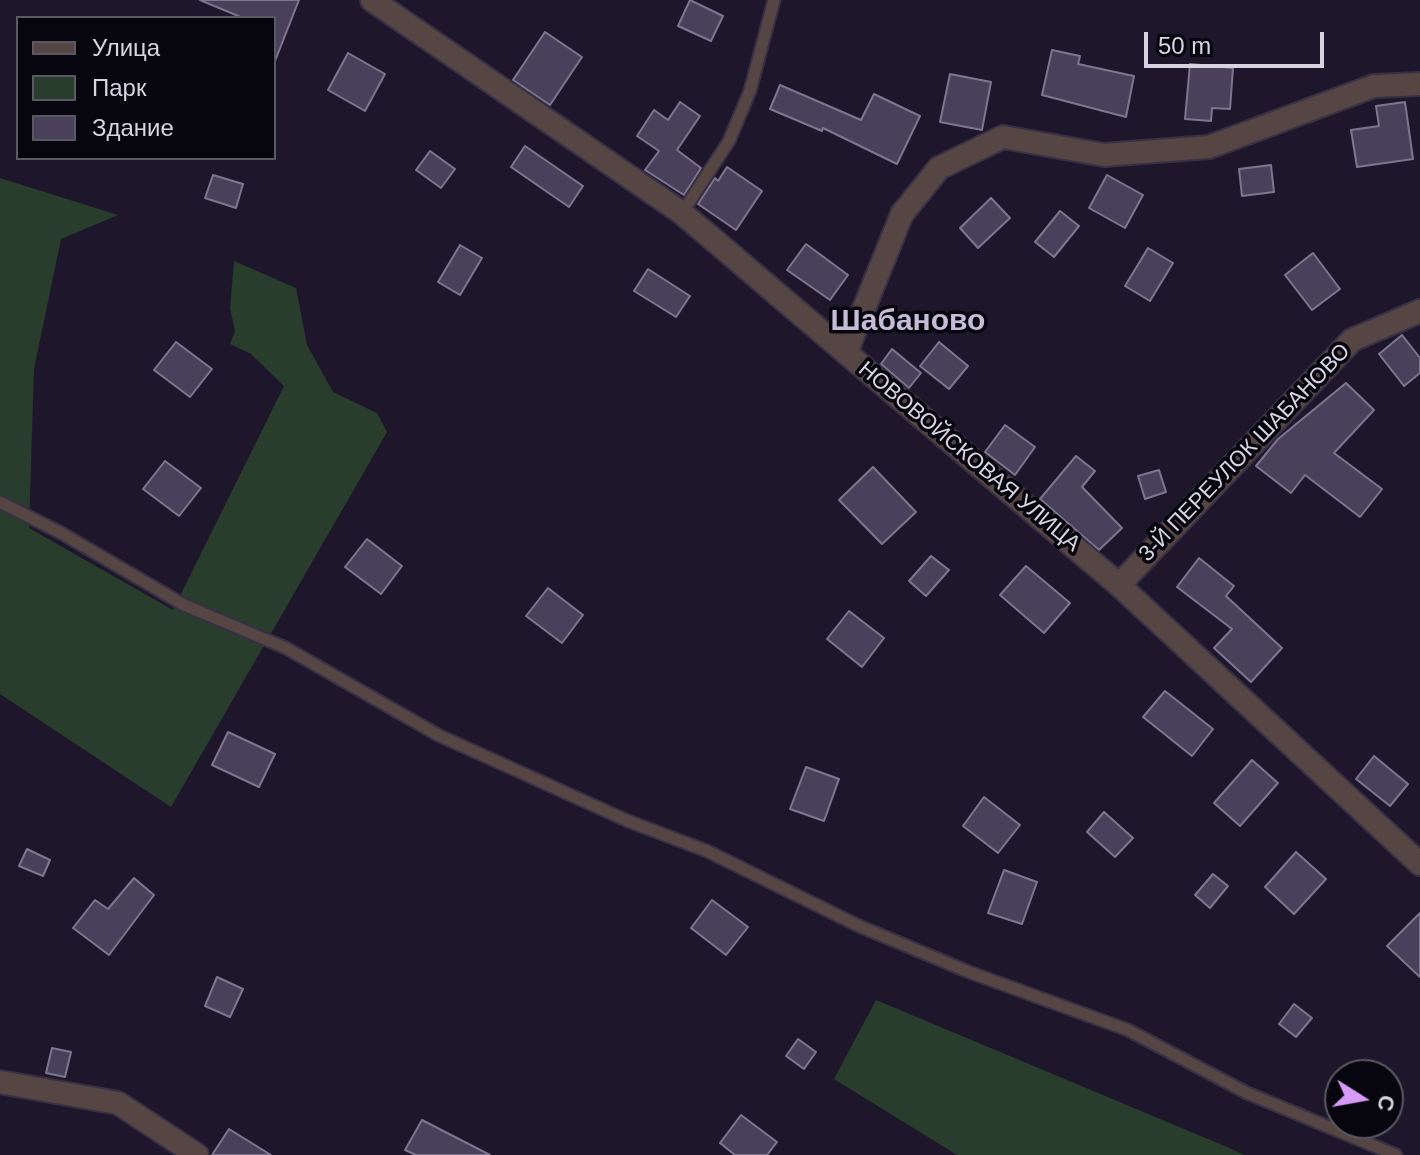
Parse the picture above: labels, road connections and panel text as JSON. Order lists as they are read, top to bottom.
{
  "streets": {
    "street": ["3-Й ПЕРЕУЛОК ШАБАНОВО", "НОВОВОЙСКОВАЯ УЛИЦА"]
  },
  "crossings": [
    ["3-Й ПЕРЕУЛОК ШАБАНОВО", "НОВОВОЙСКОВАЯ УЛИЦА"]
  ],
  "districts": ["Шабаново"],
  "legend": ["Улица", "Парк", "Здание"],
  "scale_bar": "50 m",
  "north": "right"
}
